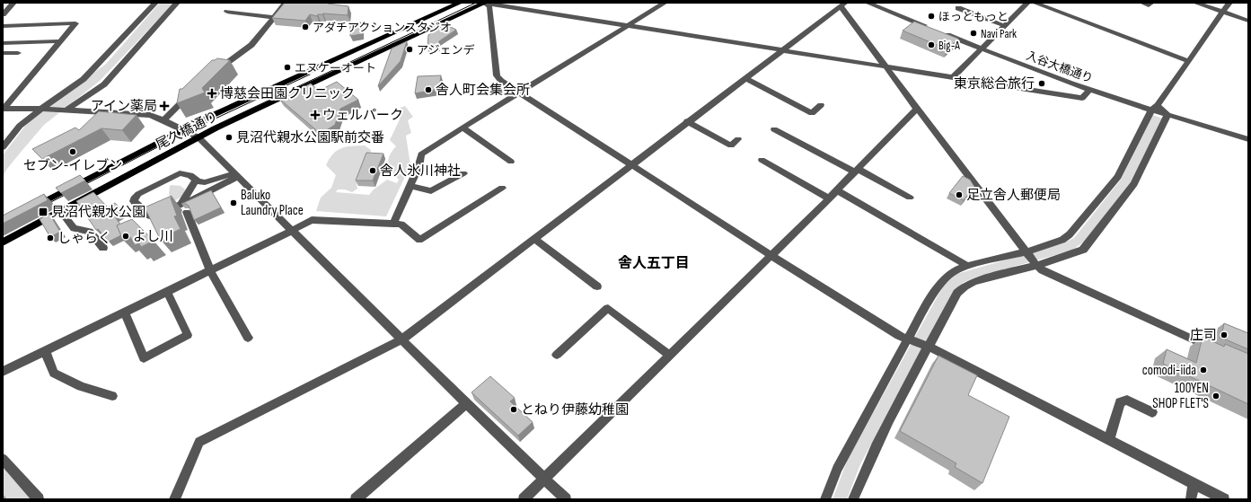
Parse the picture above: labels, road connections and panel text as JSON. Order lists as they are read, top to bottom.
{
  "streets": {
    "main road": ["尾久橋通り"],
    "street": ["入谷大橋通り"]
  },
  "districts": ["舎人五丁目"],
  "places": {
    "other": [
      "ほっともっと",
      "アダチアクションスタジオ",
      "Navi Park",
      "Big-A",
      "アジェンデ",
      "エヌケーオート",
      "東京総合旅行",
      "舎人町会集会所",
      "見沼代親水公園駅前交番",
      "セブン-イレブン",
      "舎人氷川神社",
      "足立舎人郵便局",
      "Baluko Laundry Place",
      "よし川",
      "しゃらく",
      "庄司",
      "comodi-iida",
      "100YEN SHOP FLET'S",
      "とねり伊藤幼稚園"
    ],
    "health": ["博慈会田園クリニック", "アイン薬局", "ウェルパーク"],
    "transit": ["見沼代親水公園"]
  }
}
